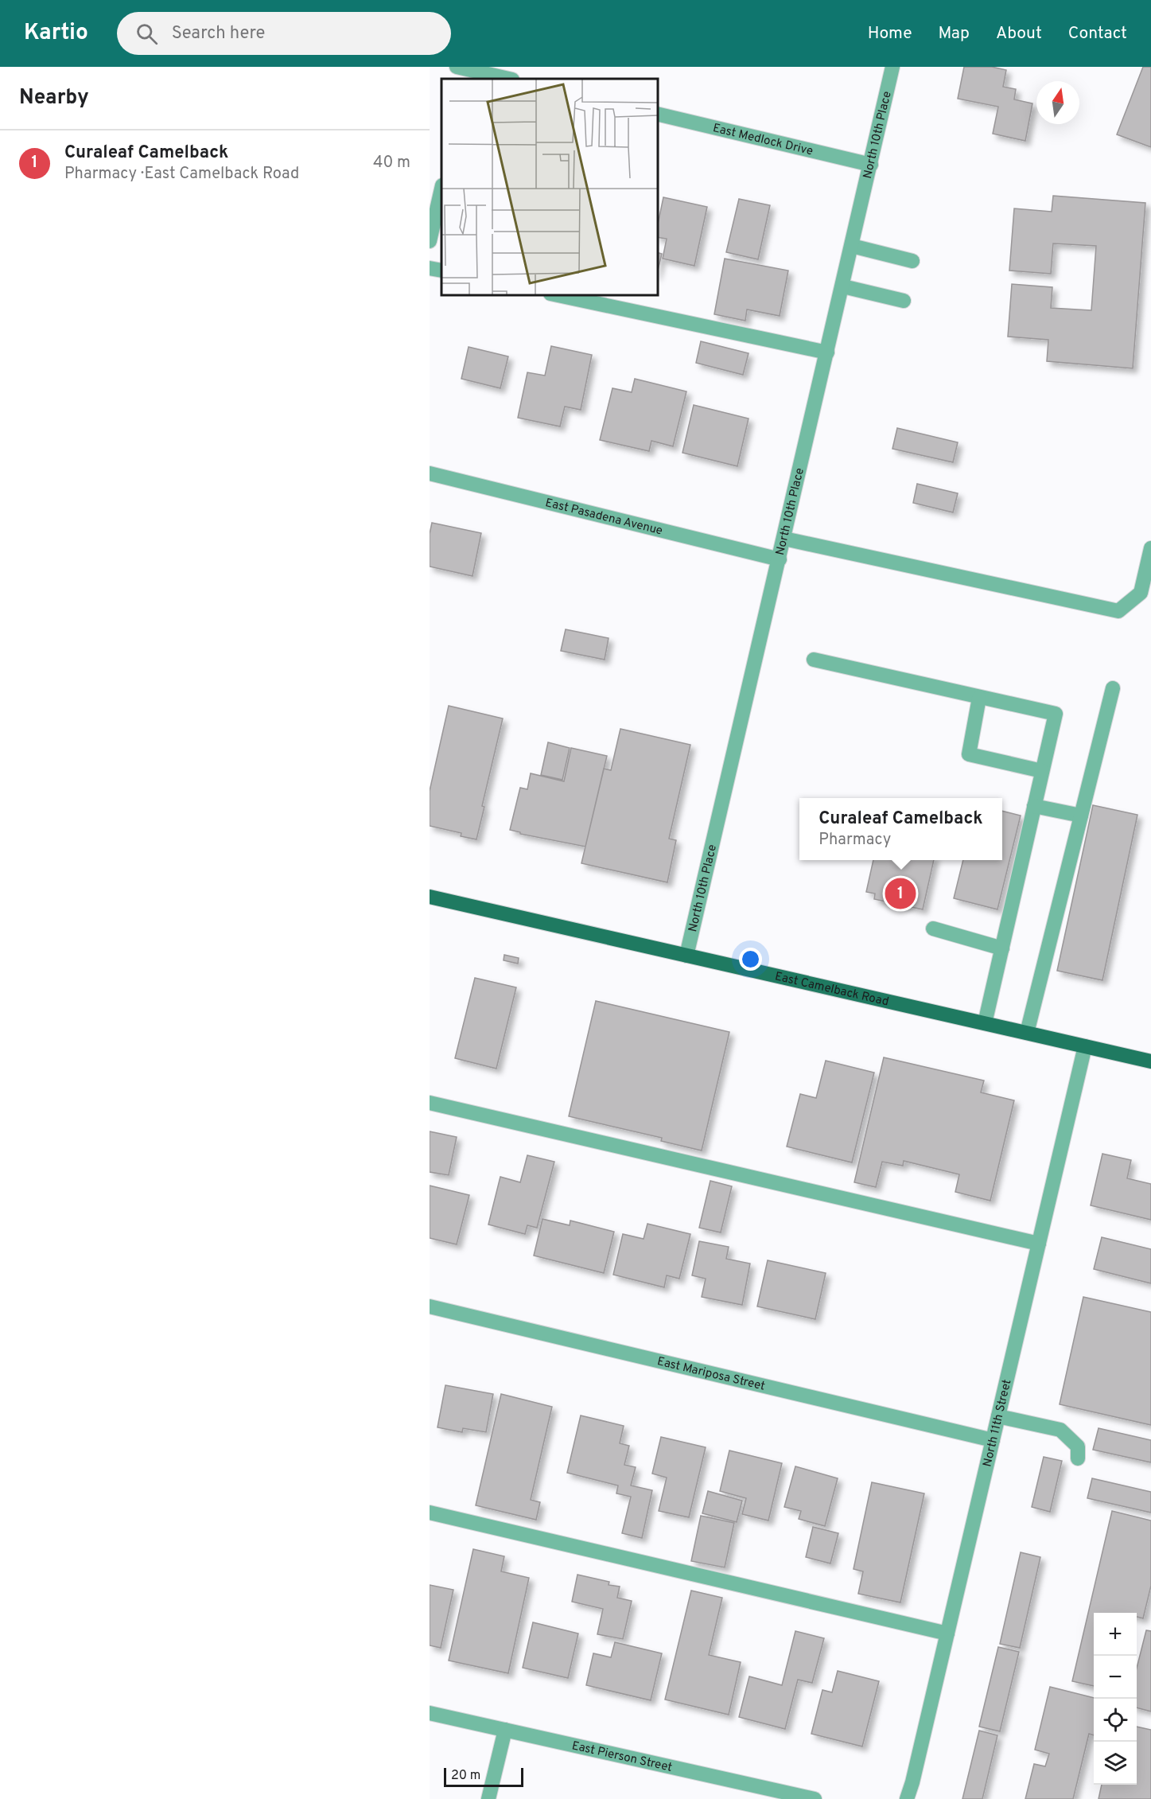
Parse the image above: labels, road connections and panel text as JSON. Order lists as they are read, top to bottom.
{
  "streets": {
    "main road": ["East Camelback Road"],
    "street": [
      "North 10th Place",
      "East Medlock Drive",
      "East Pasadena Avenue",
      "East Mariposa Street",
      "North 11th Street",
      "East Pierson Street"
    ]
  },
  "crossings": [
    ["North 10th Place", "East Medlock Drive"],
    ["North 10th Place", "East Pasadena Avenue"],
    ["North 10th Place", "East Camelback Road"],
    ["East Camelback Road", "North 11th Street"],
    ["East Mariposa Street", "North 11th Street"]
  ],
  "scale_bar": "20 m",
  "north": "top",
  "page": {
    "header": "Kartio",
    "search": "Search here",
    "nav": [
      "Home",
      "Map",
      "About",
      "Contact"
    ],
    "heading": "Nearby",
    "list": [
      {
        "mark": "1",
        "name": "Curaleaf Camelback",
        "note": "Pharmacy · East Camelback Road",
        "value": "40 m"
      }
    ],
    "popup": ["Curaleaf Camelback", "Pharmacy"],
    "pins": "1",
    "map_buttons": ["+", "−"],
    "scale": "20 m"
  }
}
